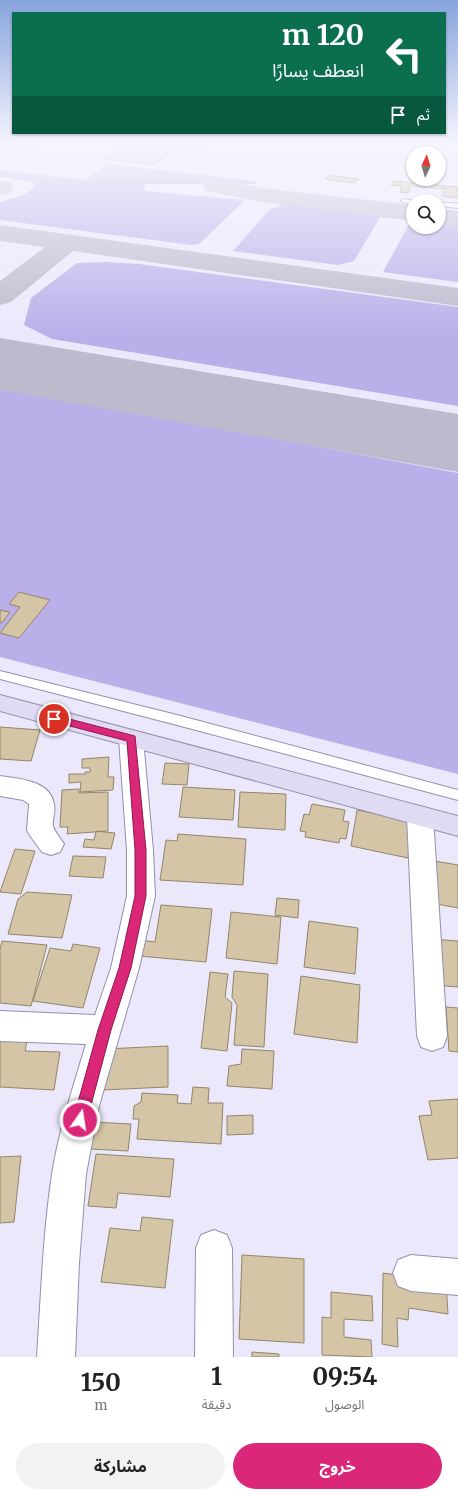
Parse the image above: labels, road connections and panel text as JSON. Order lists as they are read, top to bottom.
{
  "north": "top",
  "page": {
    "turn": ["120 m", "انعطف يسارًا"],
    "then": "ثم",
    "eta": [
      "09:54",
      "الوصول",
      "1",
      "دقيقة",
      "150",
      "m"
    ],
    "buttons": ["خروج", "مشاركة"]
  }
}
